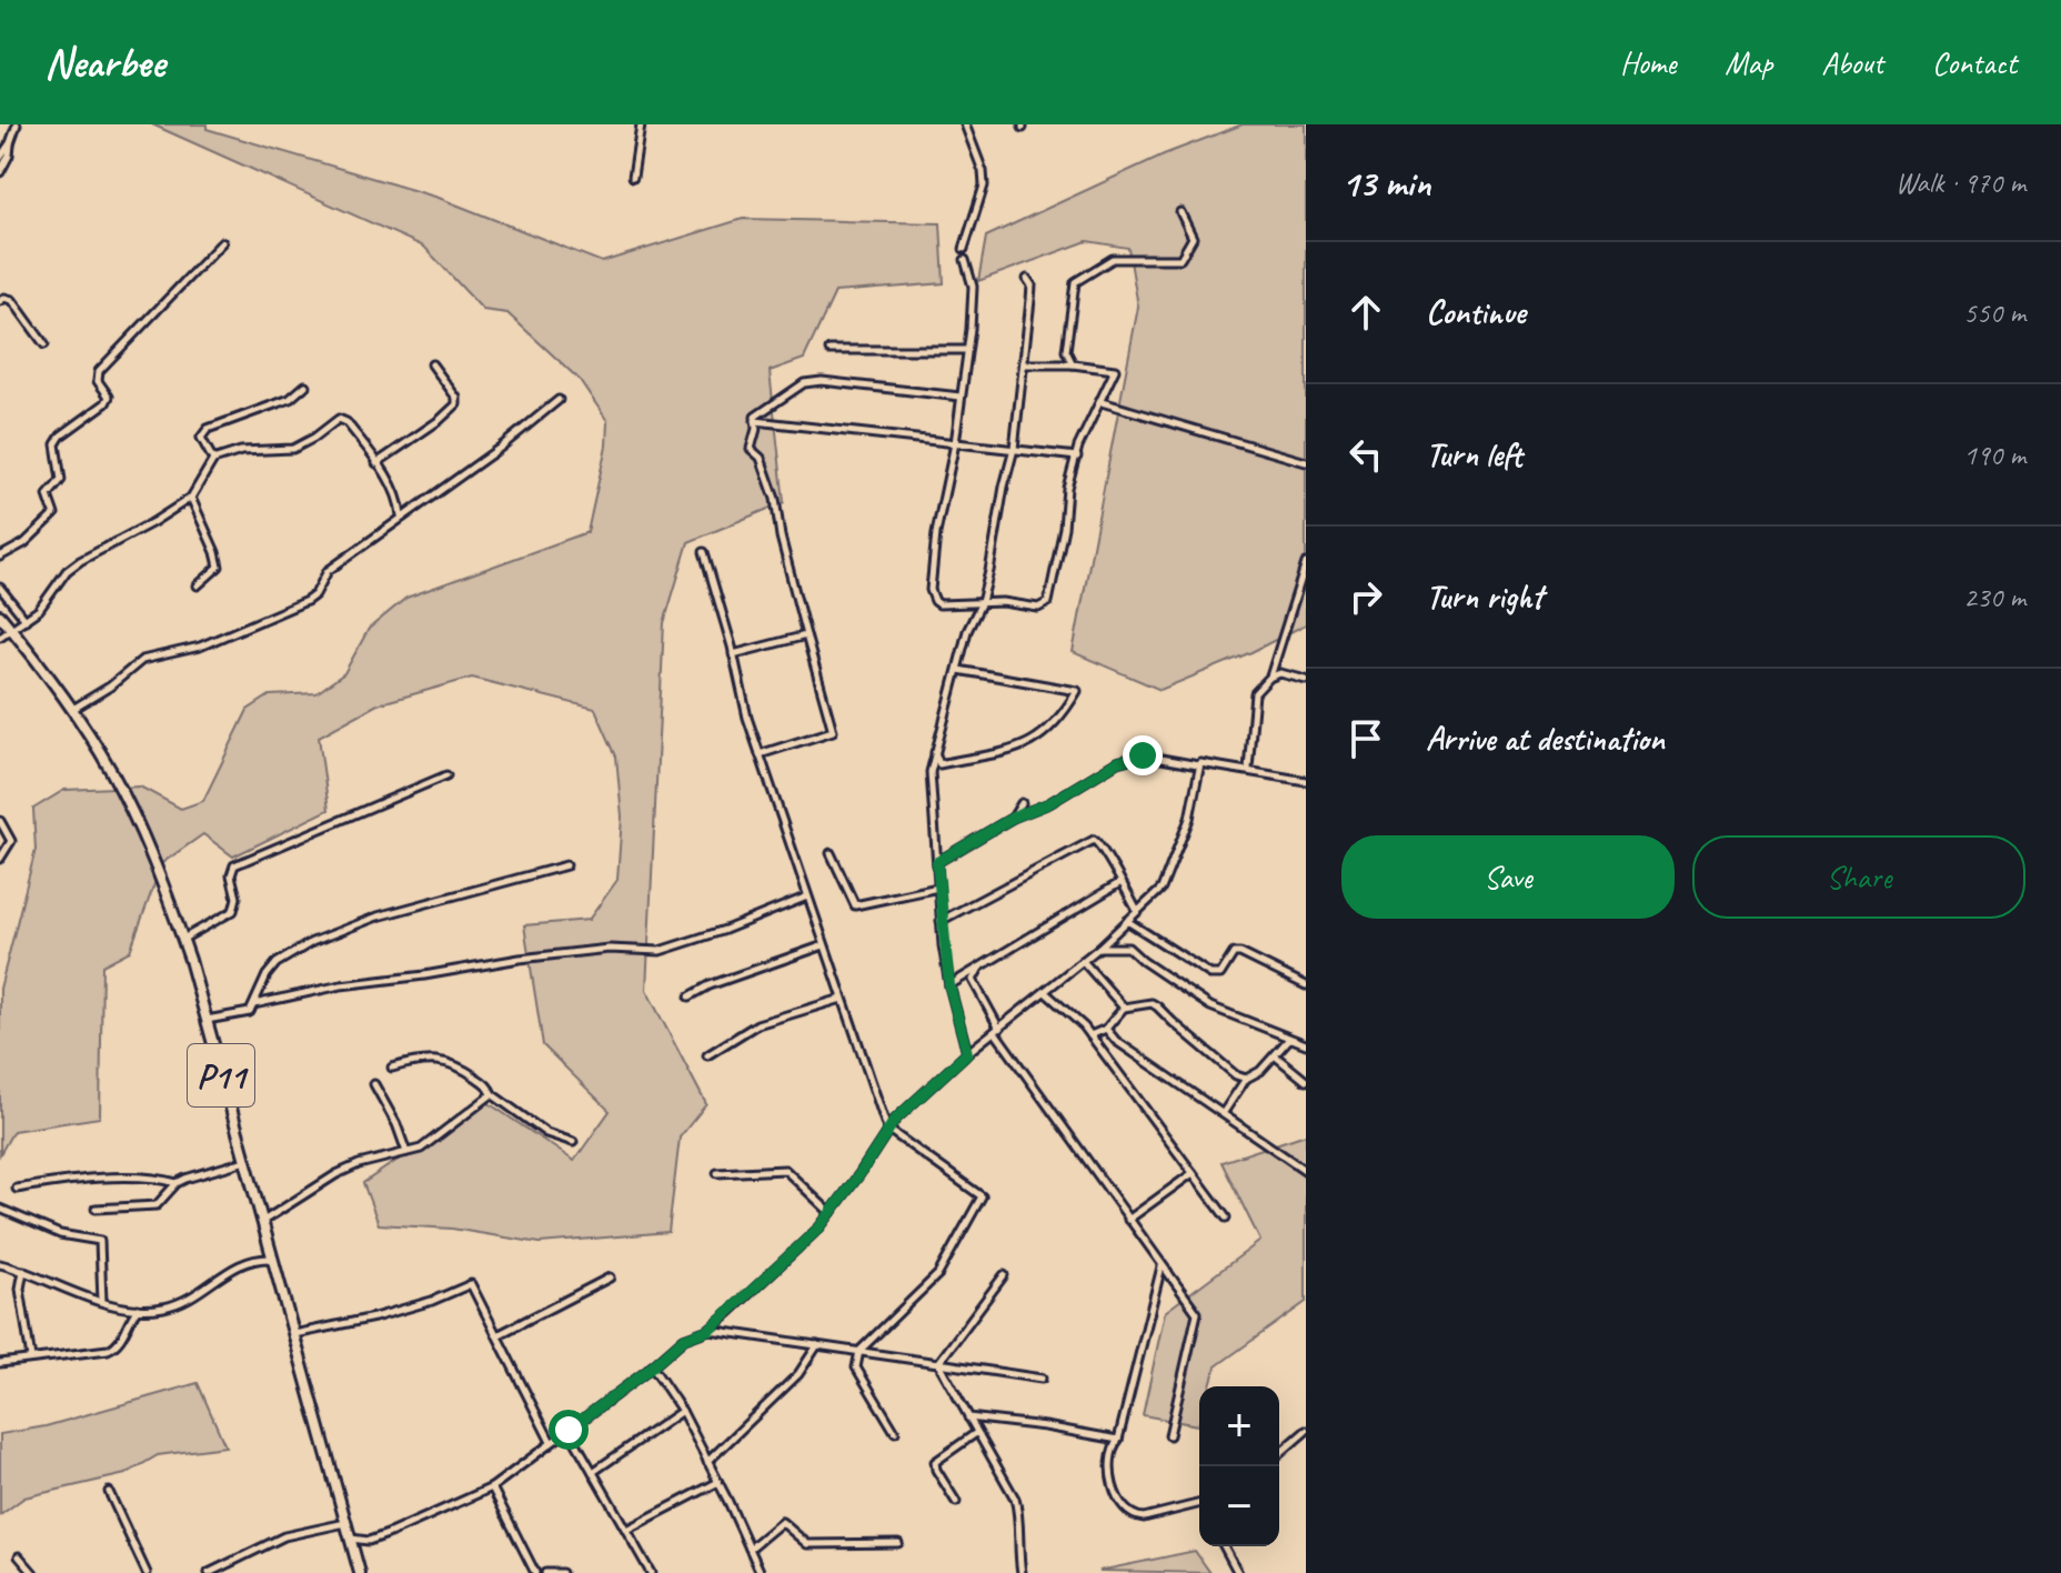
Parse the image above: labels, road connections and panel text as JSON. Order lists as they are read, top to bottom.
{
  "streets": {
    "main road": ["P11"]
  },
  "page": {
    "header": "Nearbee",
    "nav": [
      "Home",
      "Map",
      "About",
      "Contact"
    ],
    "heading": ["13 min", "Walk · 970 m"],
    "list": [
      ["Continue", "550 m"],
      ["Turn left", "190 m"],
      ["Turn right", "230 m"],
      "Arrive at destination"
    ],
    "buttons": ["Save", "Share"],
    "map_buttons": ["+", "−"]
  }
}
